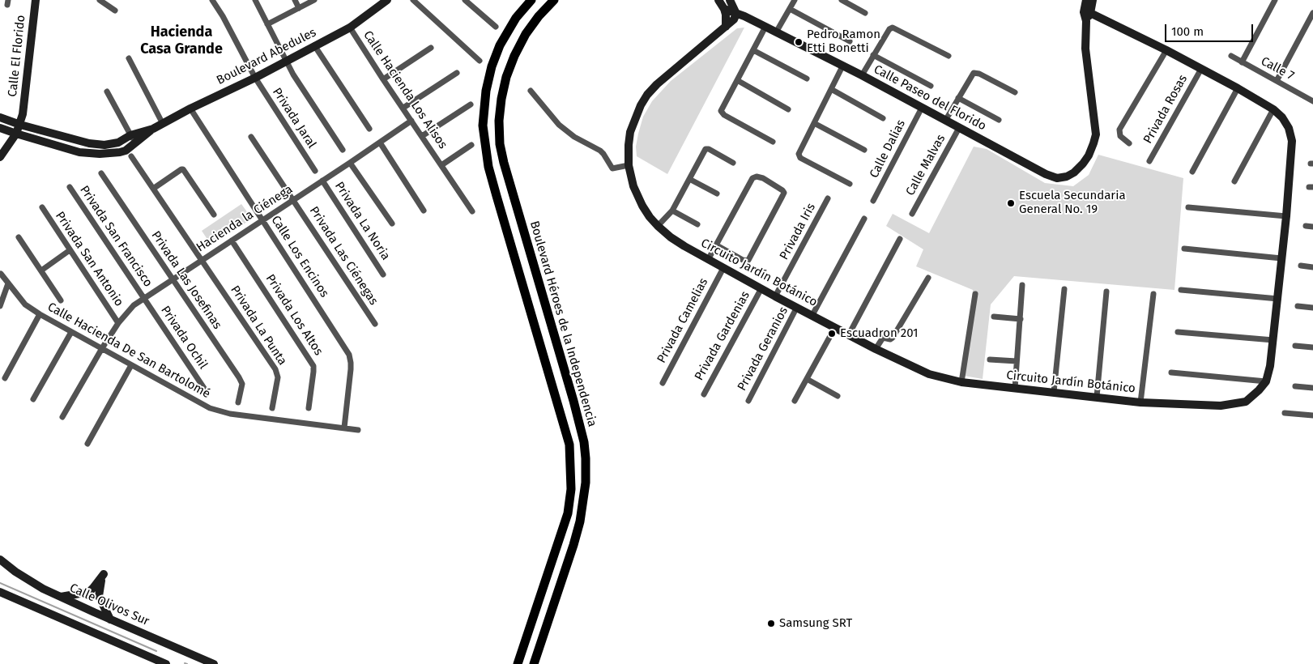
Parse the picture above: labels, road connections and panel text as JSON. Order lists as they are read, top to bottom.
{
  "streets": {
    "main road": ["Boulevard Héroes de la Independencia"],
    "street": [
      "Calle El Florido",
      "Boulevard Abedules",
      "Calle 7",
      "Calle Hacienda Los Alisos",
      "Calle Paseo del Florido",
      "Privada Rosas",
      "Privada Jaral",
      "Calle Dalias",
      "Calle Malvas",
      "Hacienda la Ciénega",
      "Privada La Noria",
      "Privada Iris",
      "Privada San Francisco",
      "Privada Las Ciénegas",
      "Calle Los Encinos",
      "Privada San Antonio",
      "Circuito Jardín Botánico",
      "Privada Las Josefinas",
      "Privada Los Altos",
      "Privada Camelias",
      "Privada La Punta",
      "Privada Gardenias",
      "Privada Ochil",
      "Privada Geranios",
      "Calle Hacienda De San Bartolomé",
      "Calle Olivos Sur"
    ]
  },
  "crossings": [
    ["Calle El Florido", "Boulevard Abedules"],
    ["Boulevard Abedules", "Calle Hacienda Los Alisos"],
    ["Boulevard Abedules", "Privada Jaral"],
    ["Boulevard Abedules", "Calle Los Encinos"],
    ["Calle Hacienda Los Alisos", "Hacienda la Ciénega"],
    ["Calle Paseo del Florido", "Calle Dalias"],
    ["Calle Paseo del Florido", "Calle Malvas"],
    ["Calle Paseo del Florido", "Circuito Jardín Botánico"],
    ["Hacienda la Ciénega", "Privada La Noria"],
    ["Hacienda la Ciénega", "Privada San Francisco"],
    ["Hacienda la Ciénega", "Privada Las Ciénegas"],
    ["Hacienda la Ciénega", "Calle Los Encinos"],
    ["Hacienda la Ciénega", "Privada San Antonio"],
    ["Hacienda la Ciénega", "Privada Las Josefinas"],
    ["Hacienda la Ciénega", "Privada Los Altos"],
    ["Hacienda la Ciénega", "Privada La Punta"],
    ["Hacienda la Ciénega", "Privada Ochil"],
    ["Hacienda la Ciénega", "Calle Hacienda De San Bartolomé"],
    ["Privada Iris", "Circuito Jardín Botánico"],
    ["Privada San Francisco", "Privada Ochil"],
    ["Calle Los Encinos", "Calle Hacienda De San Bartolomé"],
    ["Circuito Jardín Botánico", "Privada Camelias"],
    ["Circuito Jardín Botánico", "Privada Gardenias"],
    ["Circuito Jardín Botánico", "Privada Geranios"]
  ],
  "districts": ["Hacienda Casa Grande"],
  "places": [
    "Pedro Ramon Etti Bonetti",
    "Escuela Secundaria General No. 19",
    "Escuadron 201",
    "Samsung SRT"
  ],
  "scale_bar": "100 m"
}
